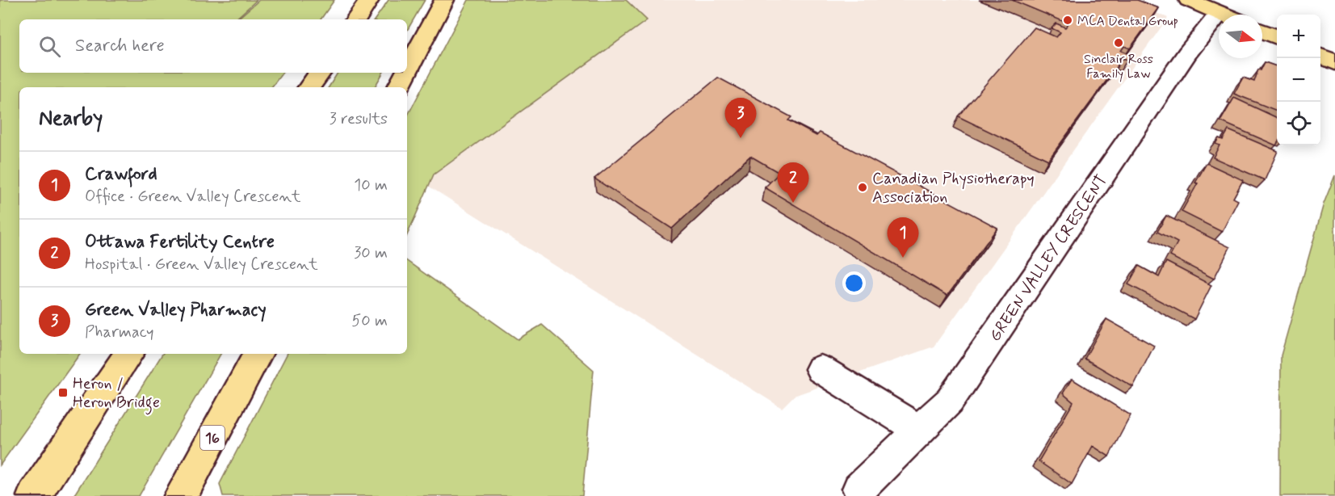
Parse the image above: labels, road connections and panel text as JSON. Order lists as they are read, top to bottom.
{
  "streets": {
    "main road": ["16"],
    "street": ["GREEN VALLEY CRESCENT"]
  },
  "places": {
    "other": ["MCA Dental Group", "Sinclair Ross Family Law", "Canadian Physiotherapy Association"],
    "transit": ["Heron / Heron Bridge"]
  },
  "north": "right",
  "page": {
    "map_buttons": ["+", "−"],
    "search": "Search here",
    "heading": ["Nearby", "3 results"],
    "pins": ["3", "2", "1"],
    "list": [
      {
        "mark": "1",
        "name": "Crawford",
        "note": "Office · Green Valley Crescent",
        "value": "10 m"
      },
      {
        "mark": "2",
        "name": "Ottawa Fertility Centre",
        "note": "Hospital · Green Valley Crescent",
        "value": "30 m"
      },
      {
        "mark": "3",
        "name": "Green Valley Pharmacy",
        "note": "Pharmacy",
        "value": "50 m"
      }
    ]
  }
}
